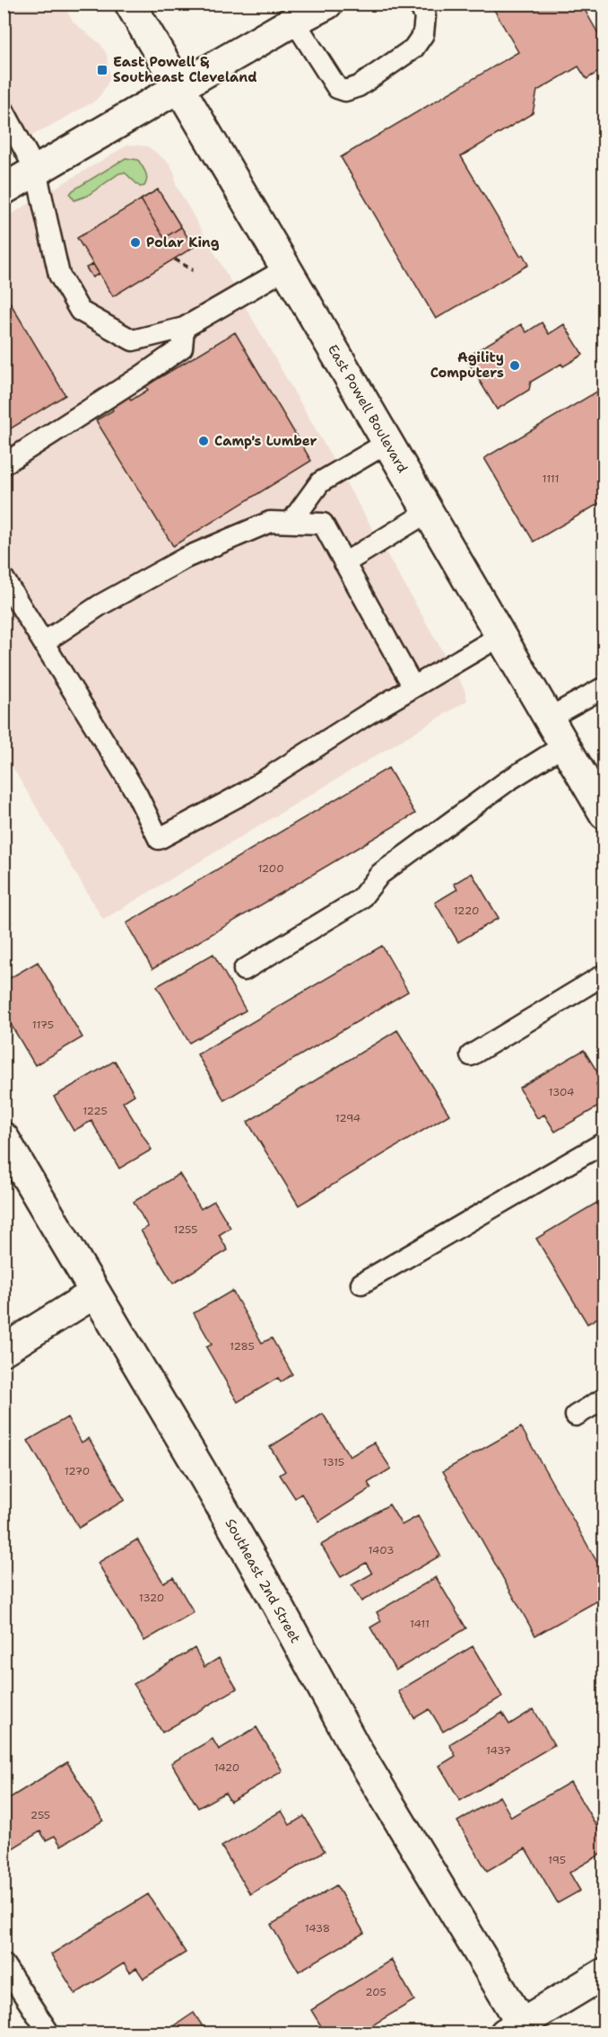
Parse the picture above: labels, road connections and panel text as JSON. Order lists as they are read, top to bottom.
{
  "streets": {
    "street": ["East Powell Boulevard", "Southeast 2nd Street"]
  },
  "places": {
    "transit": ["East Powell & Southeast Cleveland"],
    "other": ["Polar King", "Agility Computers", "Camp's Lumber"]
  },
  "house_numbers": [
    "1111",
    "1200",
    "1220",
    "1175",
    "1304",
    "1225",
    "1294",
    "1255",
    "1285",
    "1315",
    "1270",
    "1403",
    "1320",
    "1411",
    "1437",
    "1420",
    "255",
    "195",
    "1438",
    "205"
  ]
}
